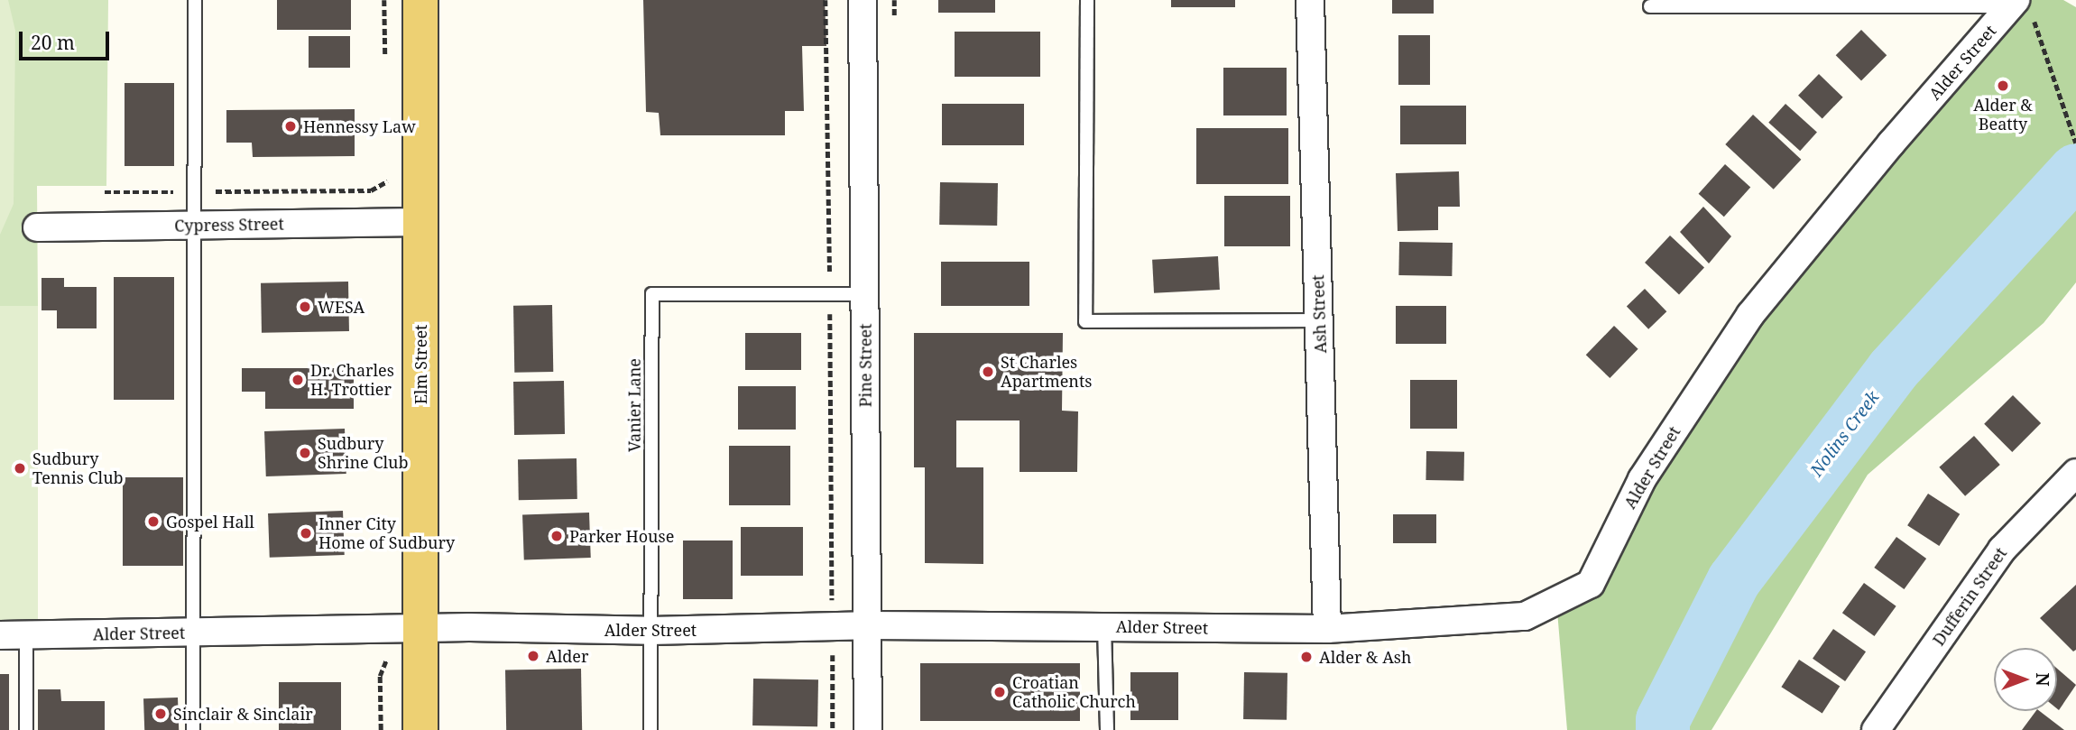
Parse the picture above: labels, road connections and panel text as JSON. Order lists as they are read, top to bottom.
{
  "streets": {
    "main road": ["Elm Street"],
    "street": [
      "Alder Street",
      "Cypress Street",
      "Ash Street",
      "Pine Street",
      "Dufferin Street"
    ],
    "lane": ["Vanier Lane"]
  },
  "crossings": [
    ["Alder Street", "Ash Street"],
    ["Alder Street", "Elm Street"],
    ["Alder Street", "Pine Street"],
    ["Alder Street", "Vanier Lane"],
    ["Cypress Street", "Elm Street"],
    ["Pine Street", "Vanier Lane"]
  ],
  "water": ["Nolins Creek"],
  "places": [
    "Alder & Beatty",
    "Hennessy Law",
    "WESA",
    "St Charles Apartments",
    "Dr. Charles H. Trottier",
    "Sudbury Shrine Club",
    "Sudbury Tennis Club",
    "Gospel Hall",
    "Inner City Home of Sudbury",
    "Parker House",
    "Alder",
    "Alder & Ash",
    "Croatian Catholic Church",
    "Sinclair & Sinclair"
  ],
  "scale_bar": "20 m",
  "north": "right"
}
